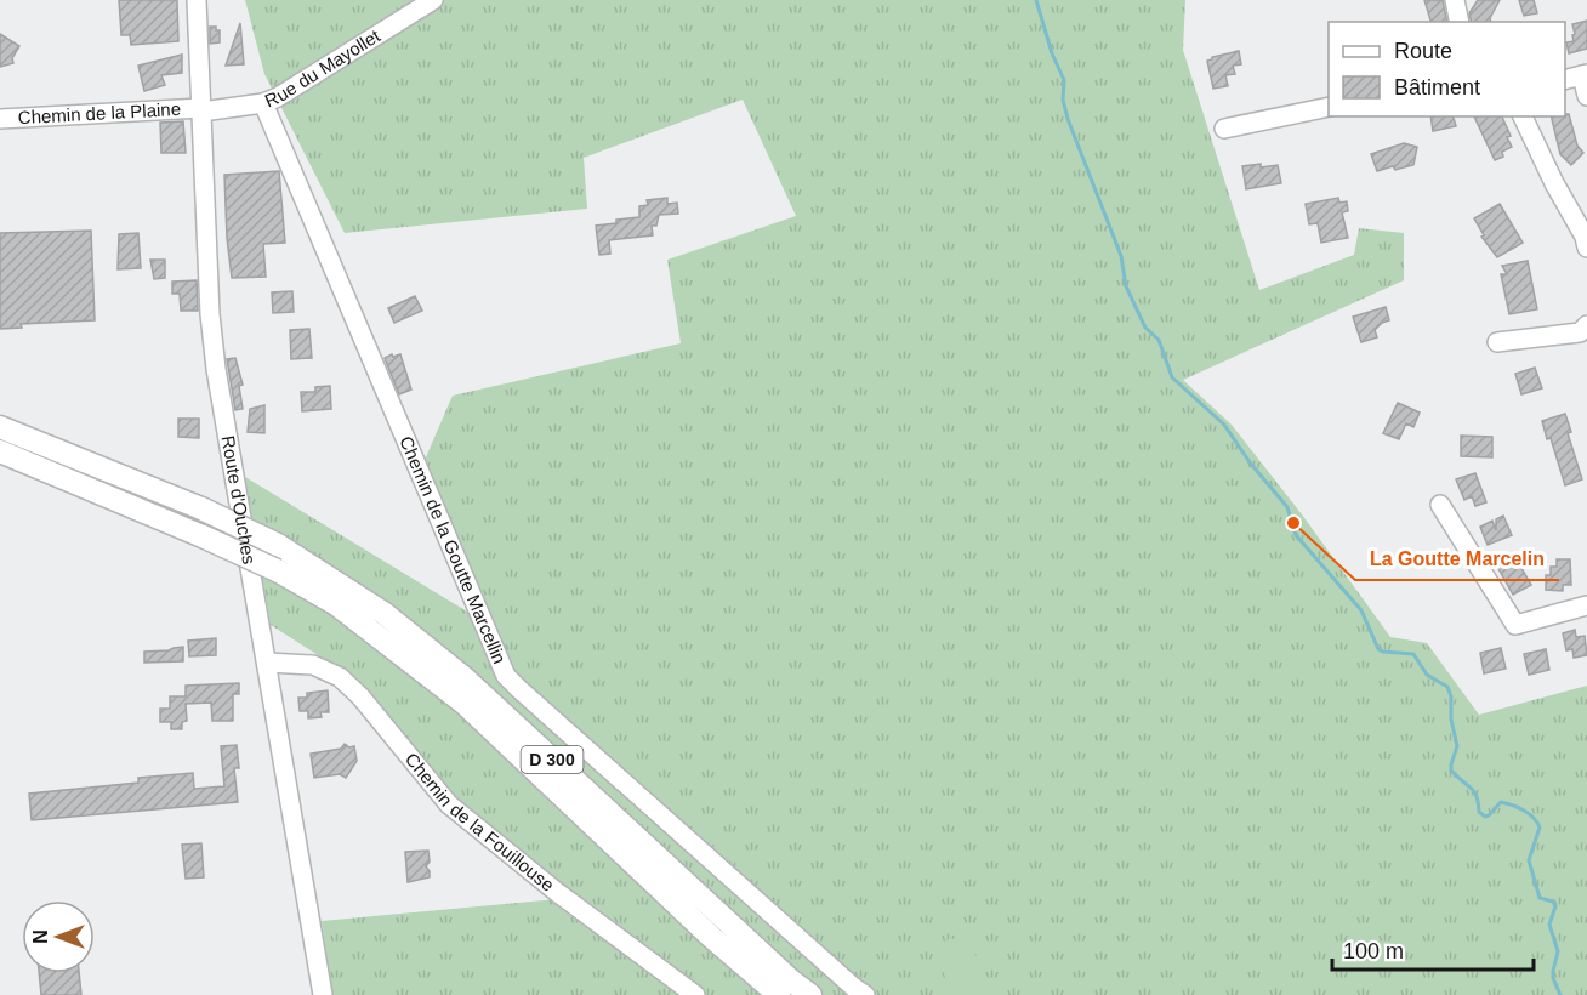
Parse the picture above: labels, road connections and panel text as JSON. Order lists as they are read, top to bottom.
{
  "streets": {
    "main road": ["D 300"],
    "street": [
      "Rue du Mayollet",
      "Chemin de la Plaine",
      "Route d'Ouches",
      "Chemin de la Goutte Marcellin",
      "Chemin de la Fouillouse"
    ]
  },
  "crossings": [
    ["Rue du Mayollet", "Chemin de la Plaine"],
    ["Rue du Mayollet", "Route d'Ouches"],
    ["Rue du Mayollet", "Chemin de la Goutte Marcellin"],
    ["Chemin de la Plaine", "Route d'Ouches"],
    ["Route d'Ouches", "Chemin de la Fouillouse"]
  ],
  "places": ["La Goutte Marcelin"],
  "legend": ["Route", "Bâtiment"],
  "scale_bar": "100 m",
  "north": "left"
}
